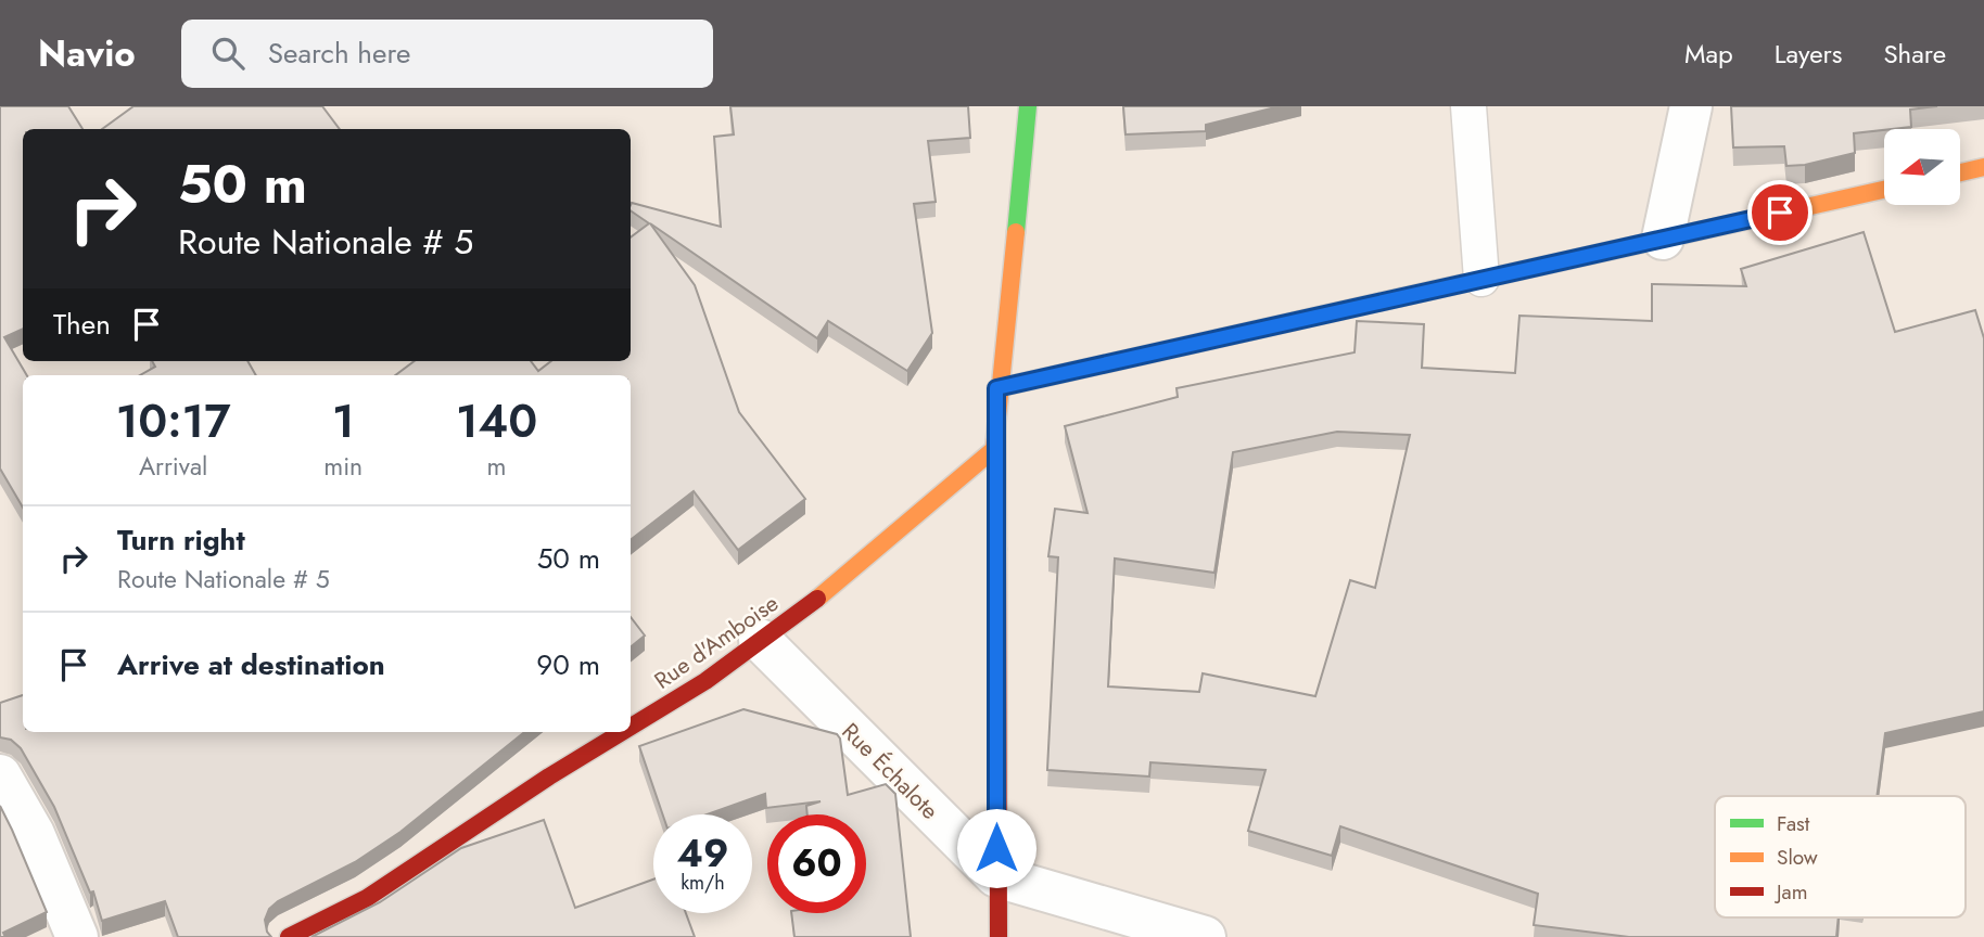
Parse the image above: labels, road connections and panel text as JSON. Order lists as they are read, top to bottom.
{
  "streets": {
    "main road": ["Rue d'Amboise"],
    "street": ["Rue Échalote"]
  },
  "crossings": [
    ["Rue d'Amboise", "Rue Échalote"]
  ],
  "legend": ["Fast", "Slow", "Jam"],
  "north": "left",
  "page": {
    "header": "Navio",
    "search": "Search here",
    "nav": ["Map", "Layers", "Share"],
    "turn": ["50 m", "Route Nationale # 5"],
    "then": "Then",
    "eta": [
      "10:17",
      "Arrival",
      "1",
      "min",
      "140",
      "m"
    ],
    "list": [
      {
        "name": "Turn right",
        "note": "Route Nationale # 5",
        "value": "50 m"
      },
      {
        "name": "Arrive at destination",
        "value": "90 m"
      }
    ],
    "speed": "49 km/h",
    "limit": "60"
  }
}
